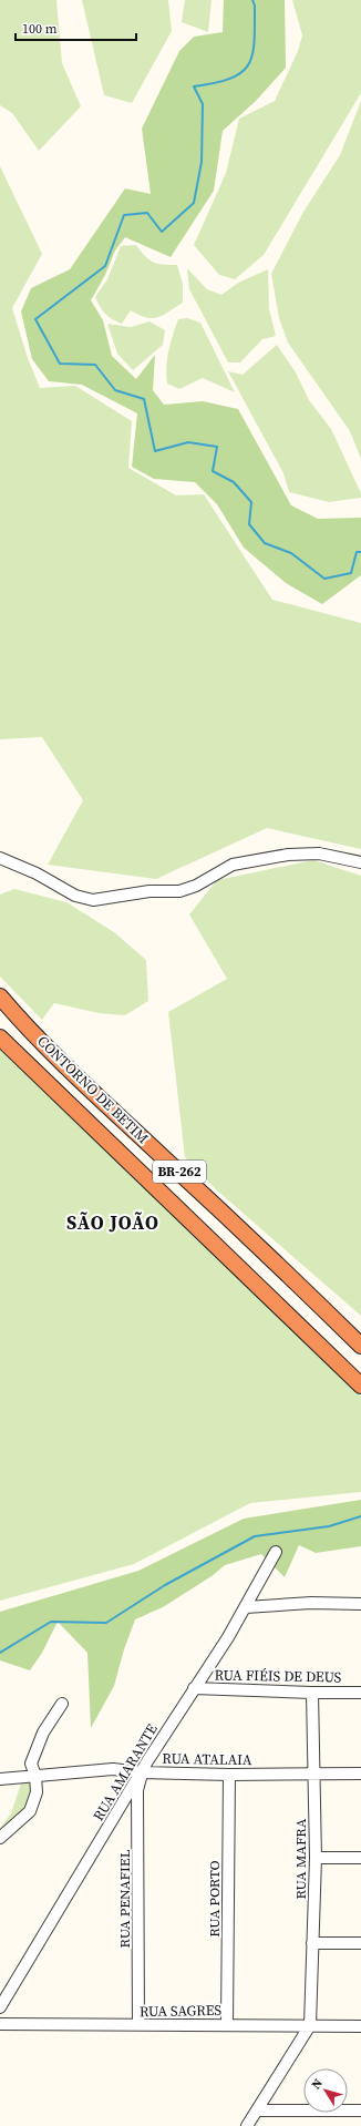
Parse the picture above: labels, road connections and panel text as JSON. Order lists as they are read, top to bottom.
{
  "streets": {
    "highway": ["CONTORNO DE BETIM", "BR-262"],
    "street": [
      "RUA FIÉIS DE DEUS",
      "RUA ATALAIA",
      "RUA AMARANTE",
      "RUA MAFRA",
      "RUA PENAFIEL",
      "RUA PORTO",
      "RUA SAGRES"
    ]
  },
  "crossings": [
    ["RUA FIÉIS DE DEUS", "RUA AMARANTE"],
    ["RUA FIÉIS DE DEUS", "RUA MAFRA"],
    ["RUA ATALAIA", "RUA AMARANTE"],
    ["RUA ATALAIA", "RUA MAFRA"],
    ["RUA ATALAIA", "RUA PENAFIEL"],
    ["RUA ATALAIA", "RUA PORTO"],
    ["RUA AMARANTE", "RUA PENAFIEL"],
    ["RUA MAFRA", "RUA SAGRES"],
    ["RUA PENAFIEL", "RUA SAGRES"],
    ["RUA PORTO", "RUA SAGRES"]
  ],
  "districts": ["SÃO JOÃO"],
  "scale_bar": "100 m",
  "north": "top left"
}
